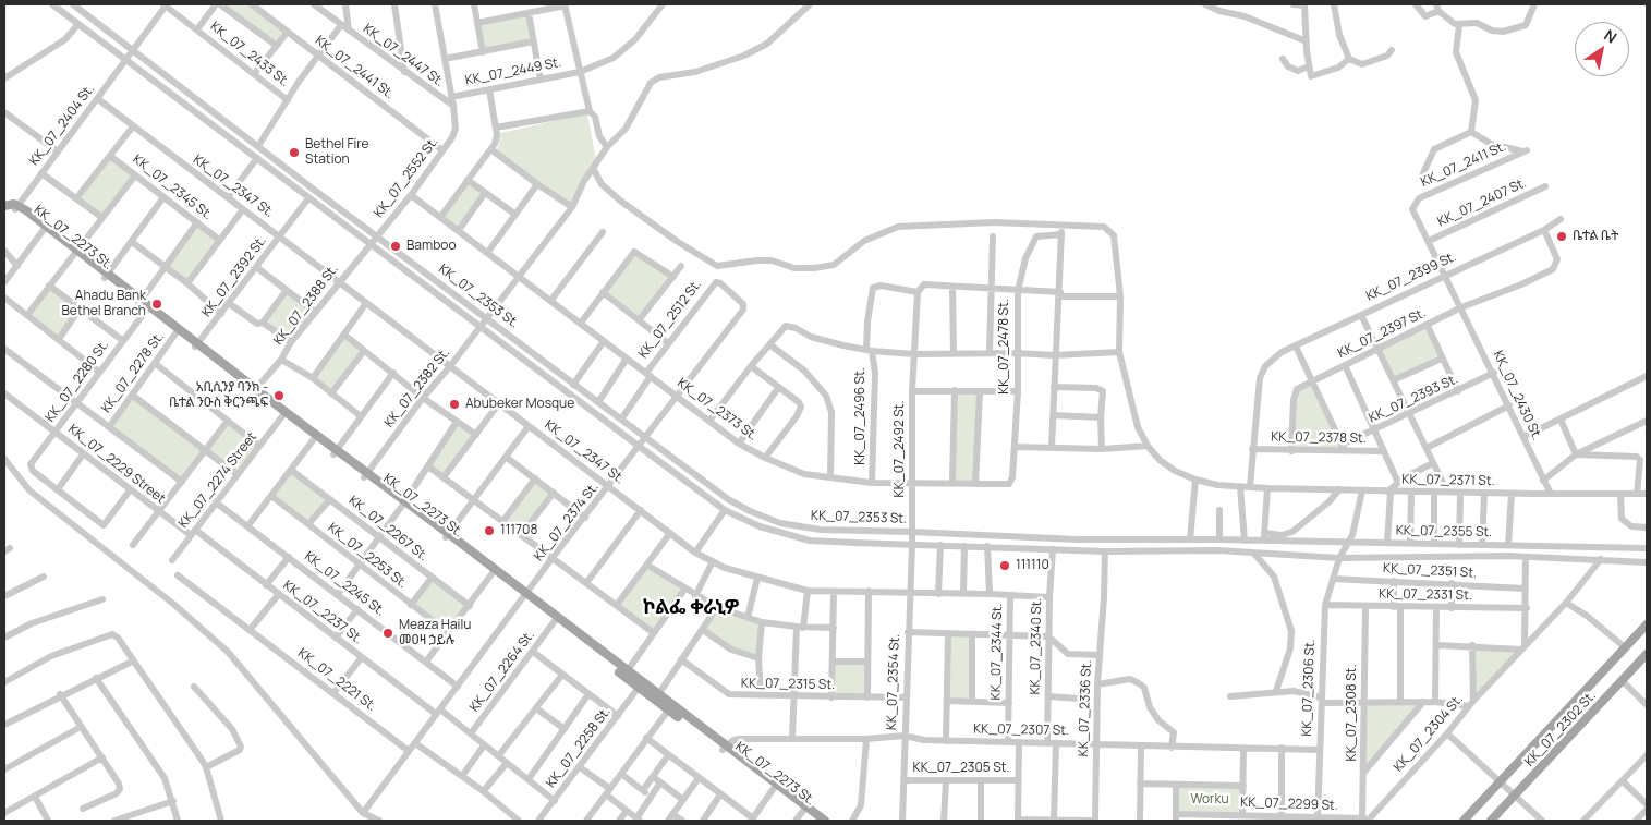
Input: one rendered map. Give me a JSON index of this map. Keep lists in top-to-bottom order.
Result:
{
  "streets": {
    "main road": ["KK_07_2273 St.", "KK_07_2302 St."],
    "street": [
      "KK_07_2433 St.",
      "KK_07_2447 St.",
      "KK_07_2441 St.",
      "KK_07_2449 St.",
      "KK_07_2404 St.",
      "KK_07_2411 St.",
      "KK_07_2552 St.",
      "KK_07_2347 St.",
      "KK_07_2345 St.",
      "KK_07_2407 St.",
      "KK_07_2392 St.",
      "KK_07_2399 St.",
      "KK_07_2353 St.",
      "KK_07_2388 St.",
      "KK_07_2512 St.",
      "KK_07_2397 St.",
      "KK_07_2478 St.",
      "KK_07_2278 St.",
      "KK_07_2280 St.",
      "KK_07_2382 St.",
      "KK_07_2430 St.",
      "KK_07_2393 St.",
      "KK_07_2373 St.",
      "KK_07_2496 St.",
      "KK_07_2378 St.",
      "KK_07_2492 St.",
      "KK_07_2229 Street",
      "KK_07_2274 Street",
      "KK_07_2371 St.",
      "KK_07_2374 St.",
      "KK_07_2267 St.",
      "KK_07_2355 St.",
      "KK_07_2253 St.",
      "KK_07_2351 St.",
      "KK_07_2245 St.",
      "KK_07_2331 St.",
      "KK_07_2237 St.",
      "KK_07_2340 St.",
      "KK_07_2344 St.",
      "KK_07_2264 St.",
      "KK_07_2221 St.",
      "KK_07_2354 St.",
      "KK_07_2315 St.",
      "KK_07_2306 St.",
      "KK_07_2336 St.",
      "KK_07_2308 St.",
      "KK_07_2307 St.",
      "KK_07_2304 St.",
      "KK_07_2258 St.",
      "KK_07_2305 St.",
      "KK_07_2299 St."
    ]
  },
  "crossings": [
    ["KK_07_2433 St.", "KK_07_2404 St."],
    ["KK_07_2447 St.", "KK_07_2552 St."],
    ["KK_07_2441 St.", "KK_07_2552 St."],
    ["KK_07_2449 St.", "KK_07_2552 St."],
    ["KK_07_2404 St.", "KK_07_2347 St."],
    ["KK_07_2404 St.", "KK_07_2273 St."],
    ["KK_07_2404 St.", "KK_07_2353 St."],
    ["KK_07_2411 St.", "KK_07_2430 St."],
    ["KK_07_2552 St.", "KK_07_2353 St."],
    ["KK_07_2552 St.", "KK_07_2388 St."],
    ["KK_07_2552 St.", "KK_07_2373 St."],
    ["KK_07_2347 St.", "KK_07_2392 St."],
    ["KK_07_2347 St.", "KK_07_2388 St."],
    ["KK_07_2347 St.", "KK_07_2382 St."],
    ["KK_07_2347 St.", "KK_07_2374 St."],
    ["KK_07_2347 St.", "KK_07_2340 St."],
    ["KK_07_2347 St.", "KK_07_2344 St."],
    ["KK_07_2347 St.", "KK_07_2354 St."],
    ["KK_07_2407 St.", "KK_07_2430 St."],
    ["KK_07_2273 St.", "KK_07_2392 St."],
    ["KK_07_2273 St.", "KK_07_2388 St."],
    ["KK_07_2273 St.", "KK_07_2278 St."],
    ["KK_07_2273 St.", "KK_07_2280 St."],
    ["KK_07_2273 St.", "KK_07_2382 St."],
    ["KK_07_2273 St.", "KK_07_2274 Street"],
    ["KK_07_2273 St.", "KK_07_2374 St."],
    ["KK_07_2273 St.", "KK_07_2264 St."],
    ["KK_07_2273 St.", "KK_07_2307 St."],
    ["KK_07_2273 St.", "KK_07_2258 St."],
    ["KK_07_2392 St.", "KK_07_2353 St."],
    ["KK_07_2399 St.", "KK_07_2430 St."],
    ["KK_07_2399 St.", "KK_07_2378 St."],
    ["KK_07_2353 St.", "KK_07_2388 St."],
    ["KK_07_2353 St.", "KK_07_2512 St."],
    ["KK_07_2353 St.", "KK_07_2382 St."],
    ["KK_07_2353 St.", "KK_07_2492 St."],
    ["KK_07_2353 St.", "KK_07_2374 St."],
    ["KK_07_2353 St.", "KK_07_2355 St."],
    ["KK_07_2353 St.", "KK_07_2340 St."],
    ["KK_07_2353 St.", "KK_07_2354 St."],
    ["KK_07_2353 St.", "KK_07_2306 St."],
    ["KK_07_2512 St.", "KK_07_2373 St."],
    ["KK_07_2512 St.", "KK_07_2374 St."],
    ["KK_07_2397 St.", "KK_07_2430 St."],
    ["KK_07_2397 St.", "KK_07_2378 St."],
    ["KK_07_2478 St.", "KK_07_2373 St."],
    ["KK_07_2280 St.", "KK_07_2229 Street"],
    ["KK_07_2382 St.", "KK_07_2373 St."],
    ["KK_07_2430 St.", "KK_07_2393 St."],
    ["KK_07_2430 St.", "KK_07_2371 St."],
    ["KK_07_2393 St.", "KK_07_2378 St."],
    ["KK_07_2373 St.", "KK_07_2496 St."],
    ["KK_07_2373 St.", "KK_07_2492 St."],
    ["KK_07_2373 St.", "KK_07_2374 St."],
    ["KK_07_2496 St.", "KK_07_2492 St."],
    ["KK_07_2492 St.", "KK_07_2354 St."],
    ["KK_07_2229 Street", "KK_07_2274 Street"],
    ["KK_07_2229 Street", "KK_07_2237 St."],
    ["KK_07_2274 Street", "KK_07_2245 St."],
    ["KK_07_2274 Street", "KK_07_2237 St."],
    ["KK_07_2371 St.", "KK_07_2306 St."],
    ["KK_07_2374 St.", "KK_07_2245 St."],
    ["KK_07_2374 St.", "KK_07_2237 St."],
    ["KK_07_2374 St.", "KK_07_2221 St."],
    ["KK_07_2355 St.", "KK_07_2306 St."],
    ["KK_07_2351 St.", "KK_07_2306 St."],
    ["KK_07_2331 St.", "KK_07_2306 St."],
    ["KK_07_2331 St.", "KK_07_2308 St."],
    ["KK_07_2237 St.", "KK_07_2264 St."],
    ["KK_07_2237 St.", "KK_07_2258 St."],
    ["KK_07_2340 St.", "KK_07_2336 St."],
    ["KK_07_2340 St.", "KK_07_2307 St."],
    ["KK_07_2344 St.", "KK_07_2307 St."],
    ["KK_07_2354 St.", "KK_07_2315 St."],
    ["KK_07_2354 St.", "KK_07_2307 St."],
    ["KK_07_2354 St.", "KK_07_2305 St."],
    ["KK_07_2306 St.", "KK_07_2307 St."],
    ["KK_07_2306 St.", "KK_07_2299 St."],
    ["KK_07_2336 St.", "KK_07_2307 St."],
    ["KK_07_2308 St.", "KK_07_2304 St."],
    ["KK_07_2308 St.", "KK_07_2299 St."],
    ["KK_07_2304 St.", "KK_07_2299 St."]
  ],
  "districts": ["ኮልፌ ቀራኒዎ"],
  "parks": ["Worku"],
  "places": [
    "Bethel Fire Station",
    "ቤተል ቤት",
    "Bamboo",
    "Ahadu Bank Bethel Branch",
    "አቢሲንያ ባንክ - ቤተል ንዑስ ቅርንጫፍ",
    "Abubeker Mosque",
    "111708",
    "111110",
    "Meaza Hailu መዐዛ ኃይሉ"
  ],
  "north": "top right"
}
